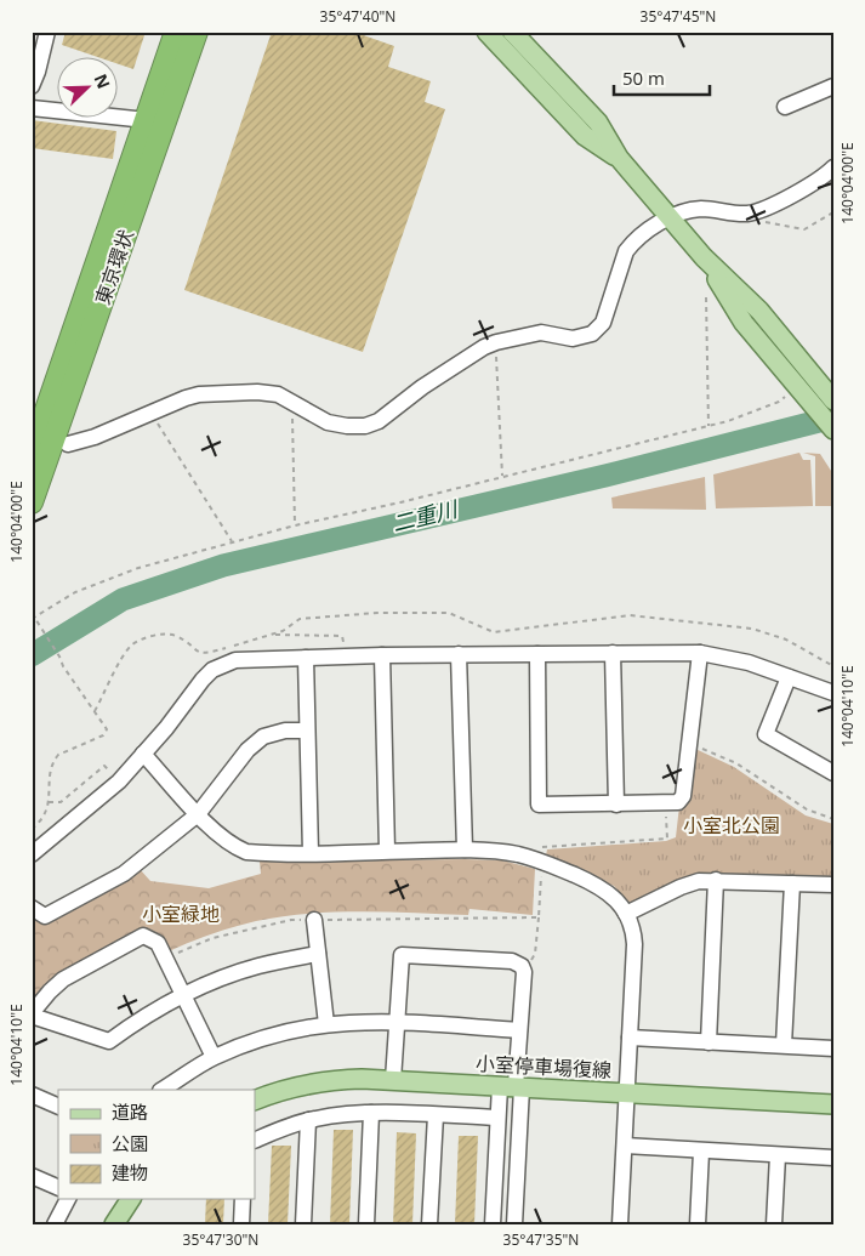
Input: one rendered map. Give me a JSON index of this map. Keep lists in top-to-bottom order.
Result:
{
  "streets": {
    "highway": ["東京環状"],
    "main road": ["小室停車場復線"]
  },
  "water": ["二重川"],
  "parks": ["小室北公園", "小室緑地"],
  "legend": ["道路", "公園", "建物"],
  "scale_bar": "50 m",
  "north": "top right",
  "coordinates": [
    "35°47'40\"N",
    "35°47'45\"N",
    "140°04'00\"E",
    "140°04'10\"E",
    "35°47'30\"N",
    "35°47'35\"N"
  ]
}
